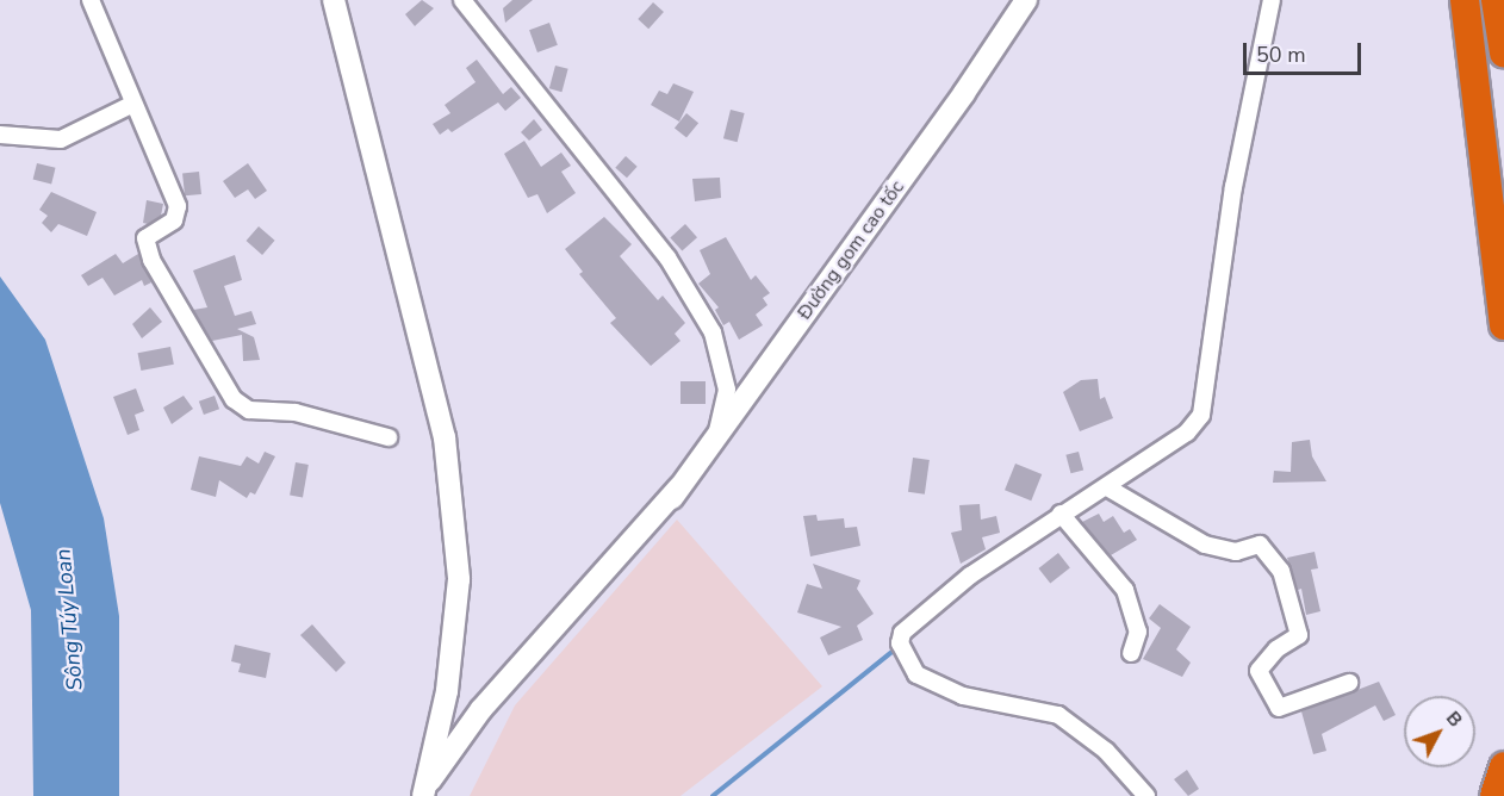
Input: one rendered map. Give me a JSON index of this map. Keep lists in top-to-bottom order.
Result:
{
  "streets": {
    "main road": ["Đường gom cao tốc"]
  },
  "water": ["Sông Túy Loan"],
  "scale_bar": "50 m",
  "north": "top right"
}
